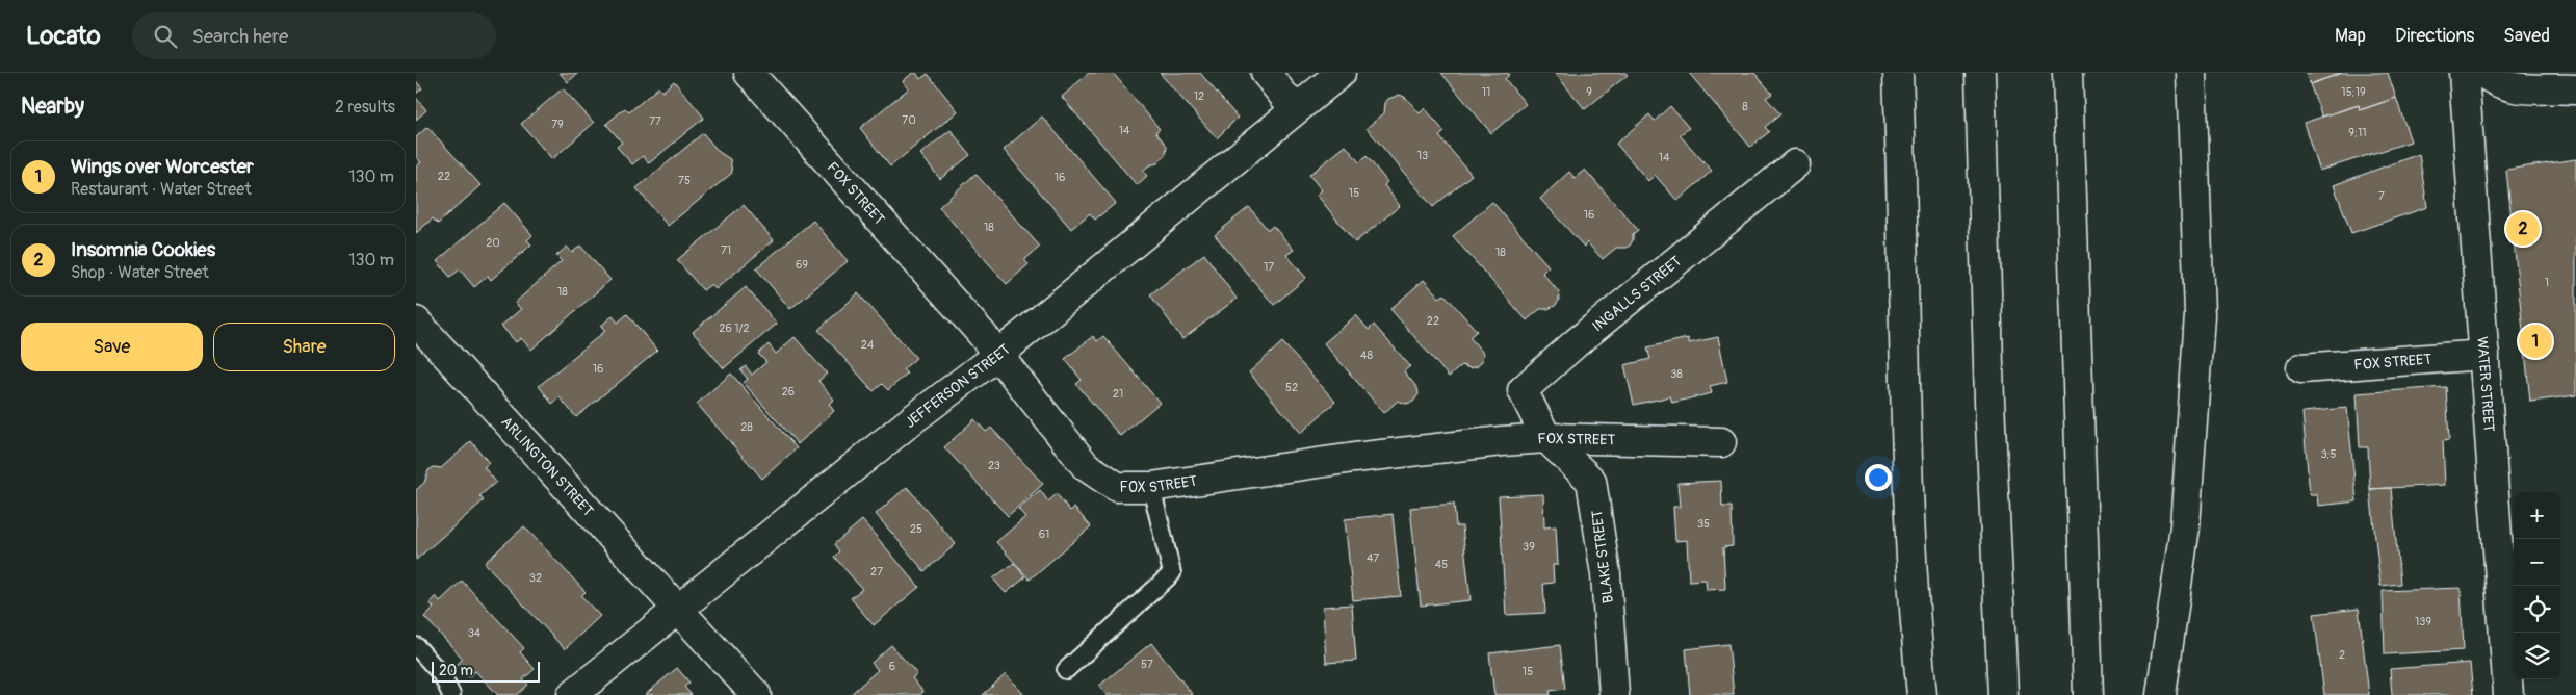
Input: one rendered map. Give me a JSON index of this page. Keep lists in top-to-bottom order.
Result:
{
  "streets": {
    "main road": [
      "FOX STREET",
      "INGALLS STREET",
      "WATER STREET",
      "JEFFERSON STREET",
      "ARLINGTON STREET",
      "BLAKE STREET"
    ]
  },
  "crossings": [
    ["FOX STREET", "INGALLS STREET"],
    ["FOX STREET", "WATER STREET"],
    ["FOX STREET", "JEFFERSON STREET"],
    ["FOX STREET", "BLAKE STREET"],
    ["INGALLS STREET", "BLAKE STREET"],
    ["JEFFERSON STREET", "ARLINGTON STREET"]
  ],
  "house_numbers": [
    "11",
    "9",
    "15;19",
    "12",
    "8",
    "70",
    "77",
    "79",
    "14",
    "9;11",
    "13",
    "14",
    "22",
    "16",
    "75",
    "15",
    "7",
    "16",
    "18",
    "20",
    "71",
    "18",
    "69",
    "17",
    "1",
    "18",
    "22",
    "26 1/2",
    "24",
    "48",
    "16",
    "38",
    "52",
    "26",
    "21",
    "28",
    "3;5",
    "23",
    "35",
    "25",
    "61",
    "39",
    "47",
    "45",
    "27",
    "32",
    "139",
    "34",
    "2",
    "57",
    "6",
    "15"
  ],
  "scale_bar": "20 m",
  "page": {
    "header": "Locato",
    "search": "Search here",
    "nav": ["Map", "Directions", "Saved"],
    "heading": ["Nearby", "2 results"],
    "list": [
      {
        "mark": "1",
        "name": "Wings over Worcester",
        "note": "Restaurant · Water Street",
        "value": "130 m"
      },
      {
        "mark": "2",
        "name": "Insomnia Cookies",
        "note": "Shop · Water Street",
        "value": "130 m"
      }
    ],
    "pins": ["2", "1"],
    "buttons": ["Save", "Share"],
    "map_buttons": ["+", "−"],
    "scale": "20 m"
  }
}
